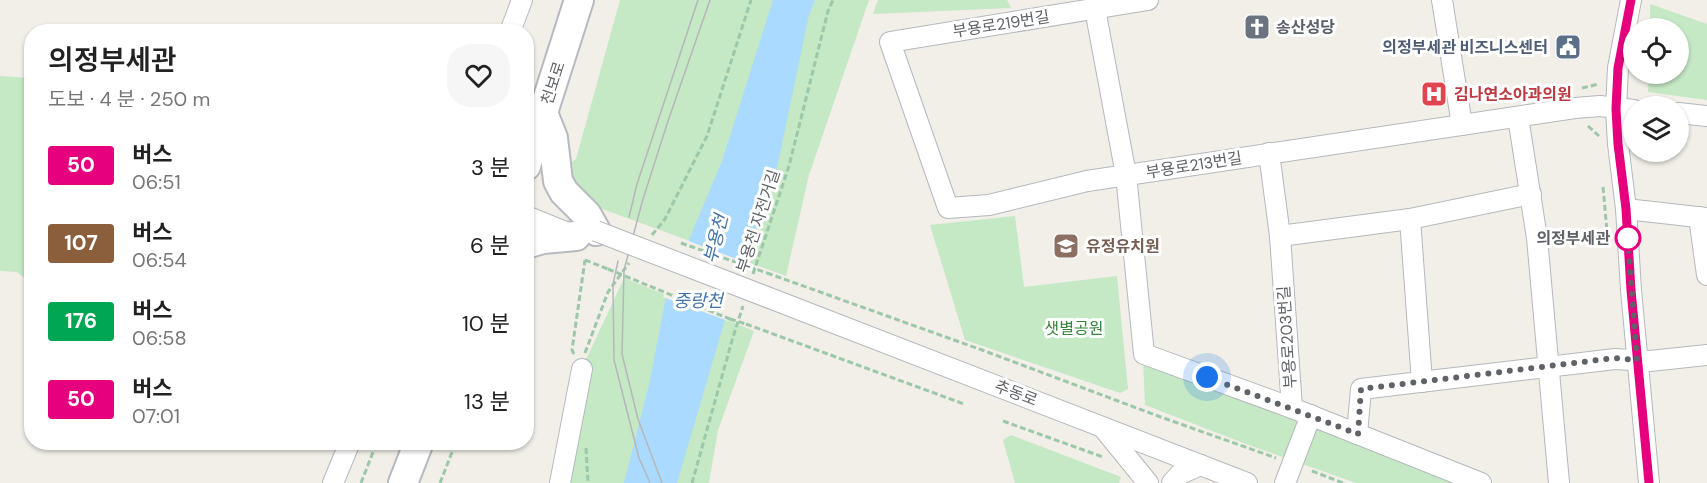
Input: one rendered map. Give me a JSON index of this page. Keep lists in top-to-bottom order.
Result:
{
  "streets": {
    "main road": ["천보로"],
    "street": [
      "부용로219번길",
      "부용로213번길",
      "부용로203번길",
      "추동로"
    ],
    "path": ["부용천 자전거길"]
  },
  "crossings": [
    ["부용로219번길", "부용로213번길"],
    ["부용로213번길", "부용로203번길"]
  ],
  "water": ["부용천", "중랑천"],
  "parks": ["샛별공원"],
  "places": {
    "church": ["송산성당"],
    "public building": ["의정부세관 비즈니스센터"],
    "hospital": ["김나연소아과의원"],
    "other": ["의정부세관"],
    "school or university": ["유정유치원"]
  },
  "lines": ["bus line 50"],
  "page": {
    "heading": ["의정부세관", "도보 · 4 분 · 250 m"],
    "list": [
      {
        "mark": "50",
        "name": "버스",
        "note": "06:51",
        "value": "3 분"
      },
      {
        "mark": "107",
        "name": "버스",
        "note": "06:54",
        "value": "6 분"
      },
      {
        "mark": "176",
        "name": "버스",
        "note": "06:58",
        "value": "10 분"
      },
      {
        "mark": "50",
        "name": "버스",
        "note": "07:01",
        "value": "13 분"
      }
    ]
  }
}
